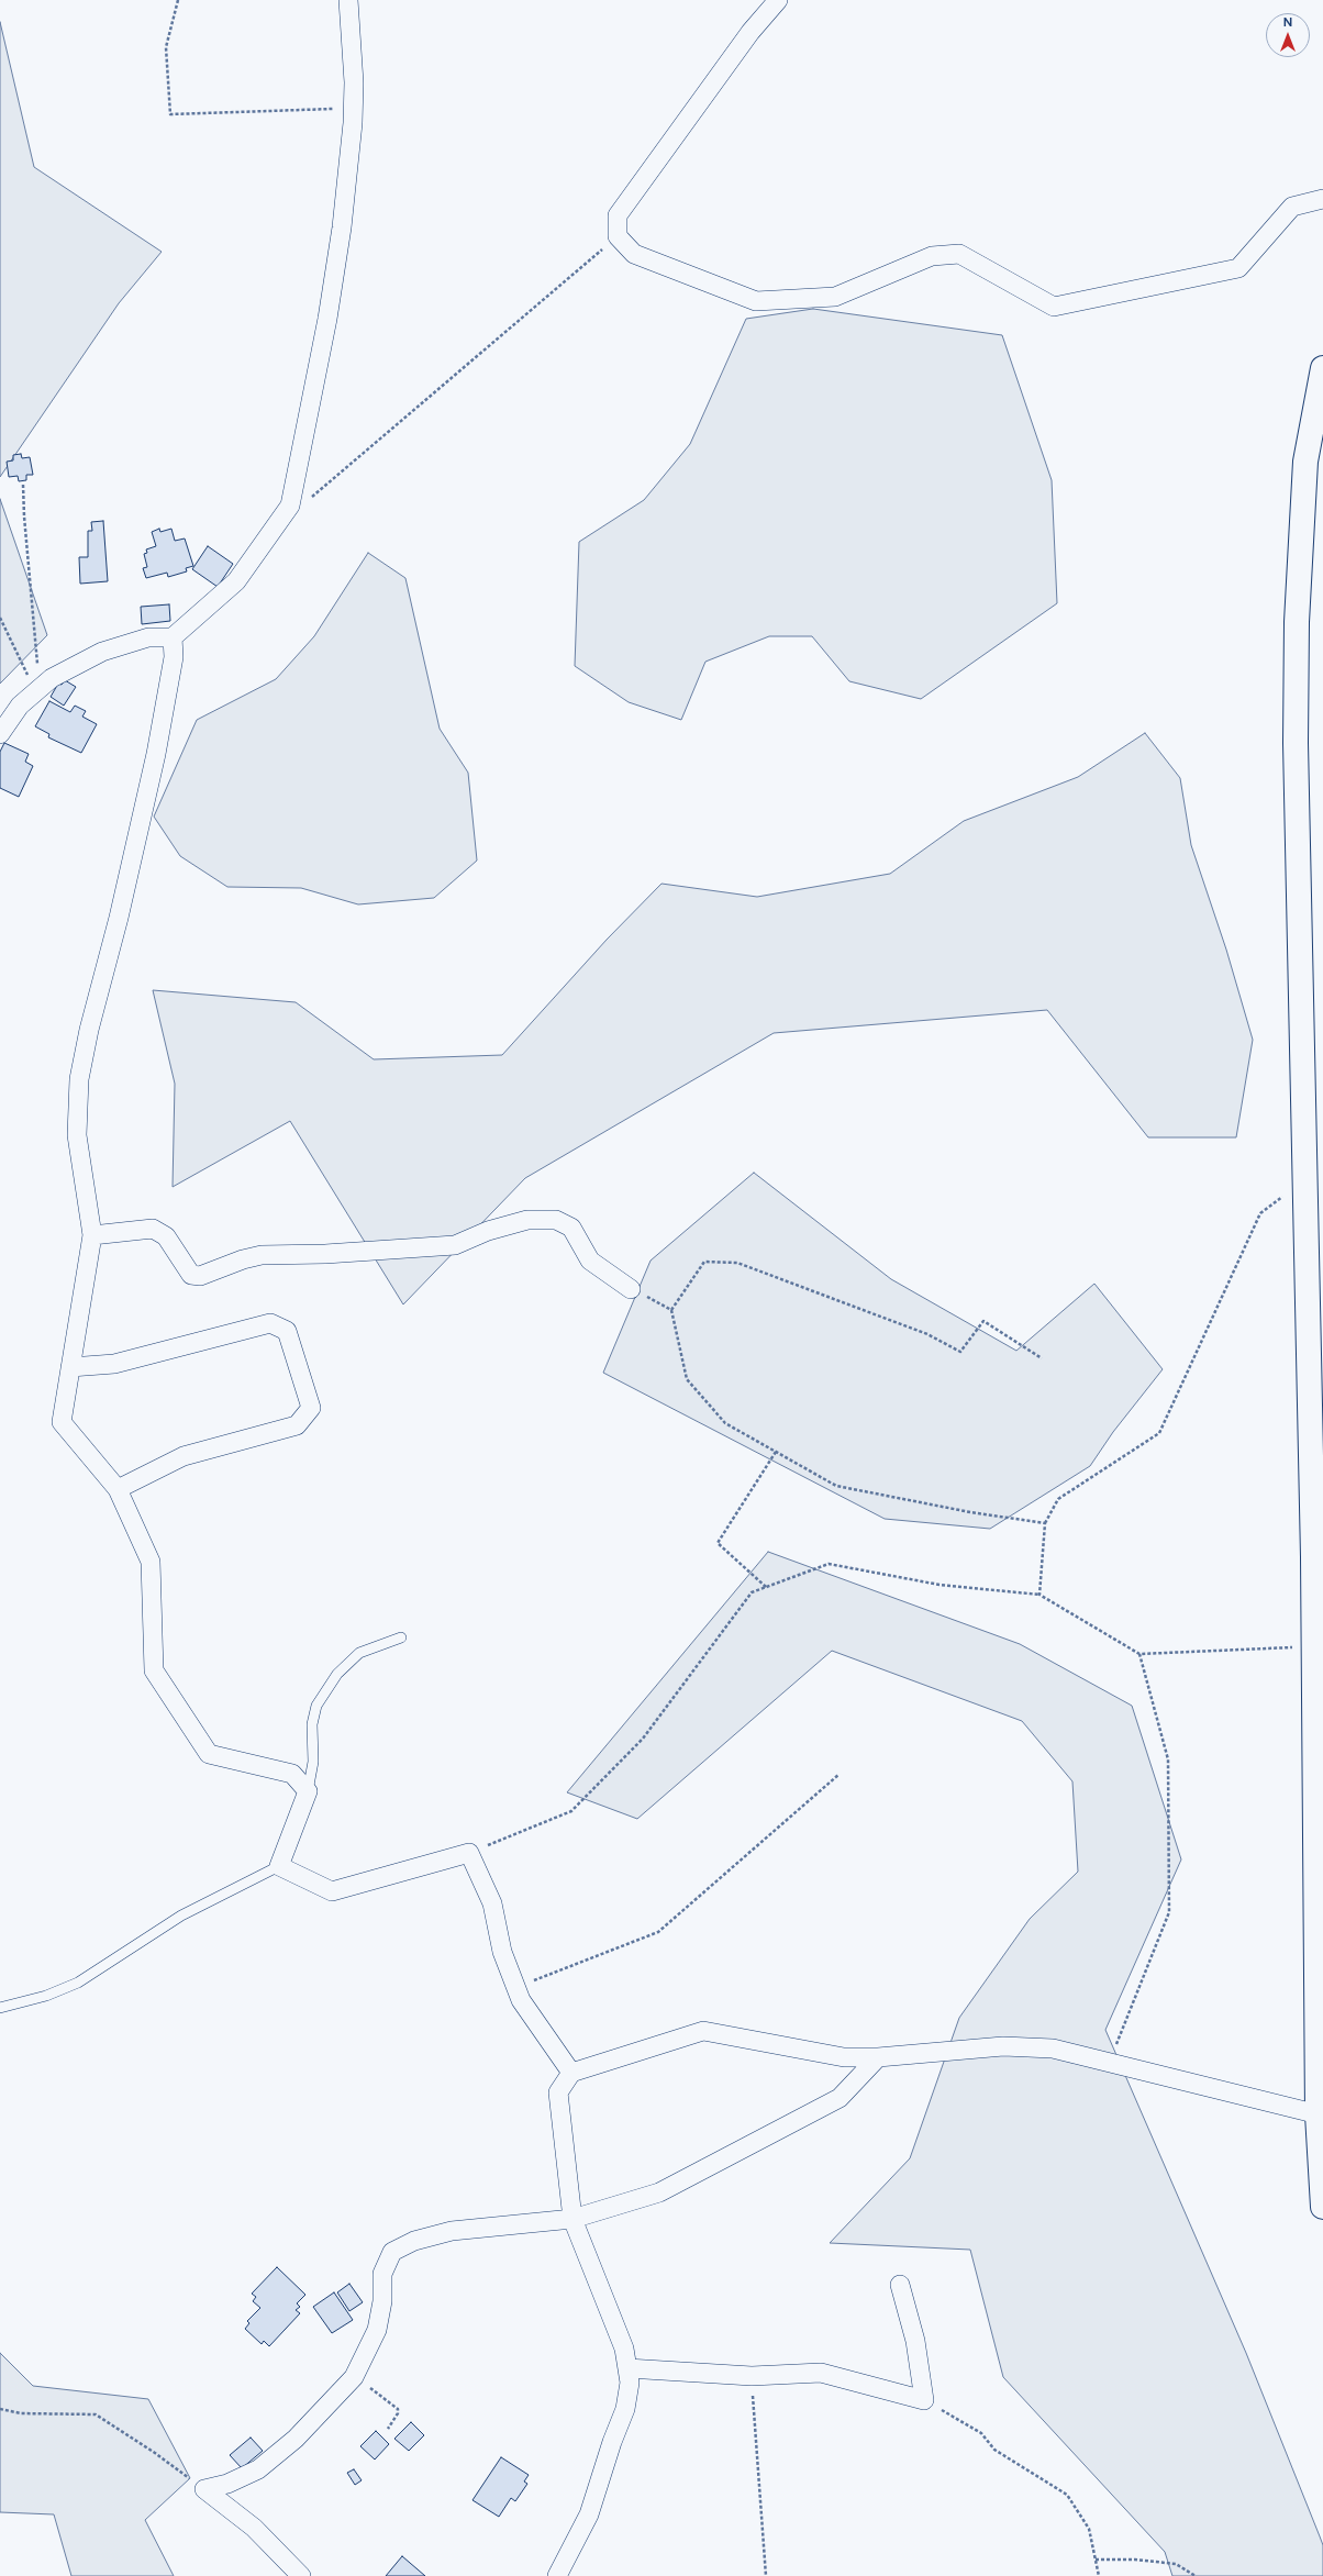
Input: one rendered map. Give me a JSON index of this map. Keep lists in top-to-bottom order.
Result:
{
  "north": "top"
}
